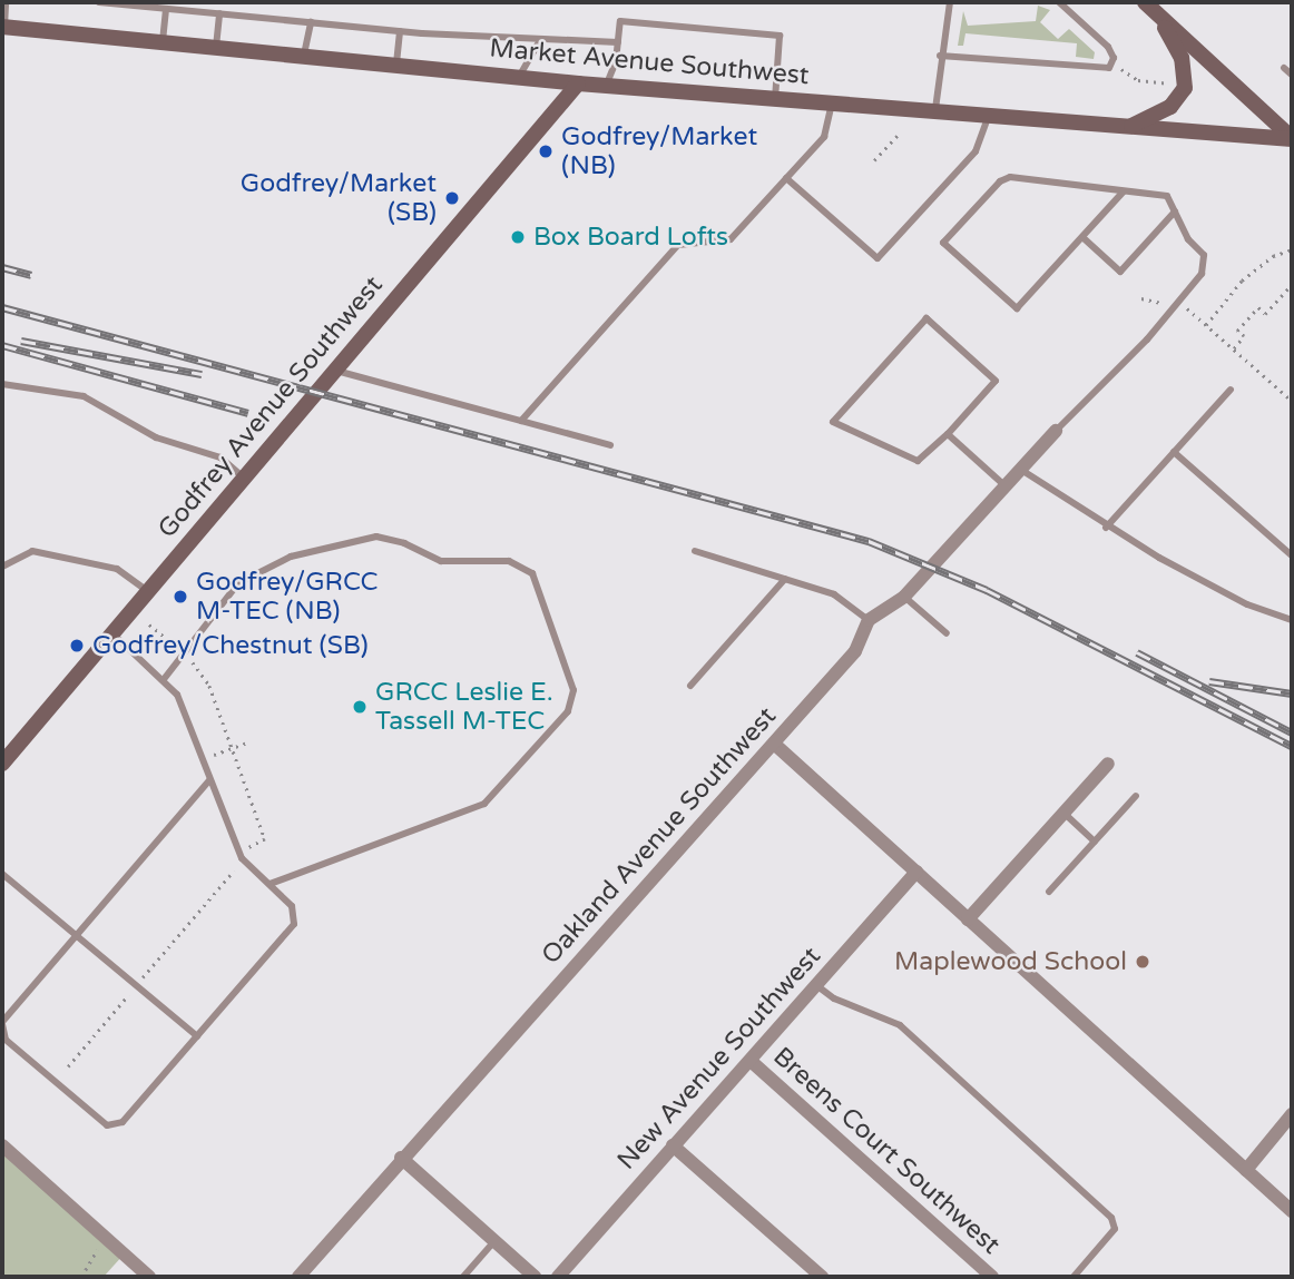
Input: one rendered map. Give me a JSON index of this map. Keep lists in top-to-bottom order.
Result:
{
  "streets": {
    "main road": ["Market Avenue Southwest", "Godfrey Avenue Southwest"],
    "street": ["Oakland Avenue Southwest", "New Avenue Southwest", "Breens Court Southwest"]
  },
  "crossings": [
    ["Market Avenue Southwest", "Godfrey Avenue Southwest"],
    ["New Avenue Southwest", "Breens Court Southwest"]
  ],
  "places": [
    "Godfrey/Market (NB)",
    "Godfrey/Market (SB)",
    "Box Board Lofts",
    "Godfrey/GRCC M-TEC (NB)",
    "Godfrey/Chestnut (SB)",
    "GRCC Leslie E. Tassell M-TEC",
    "Maplewood School"
  ]
}
